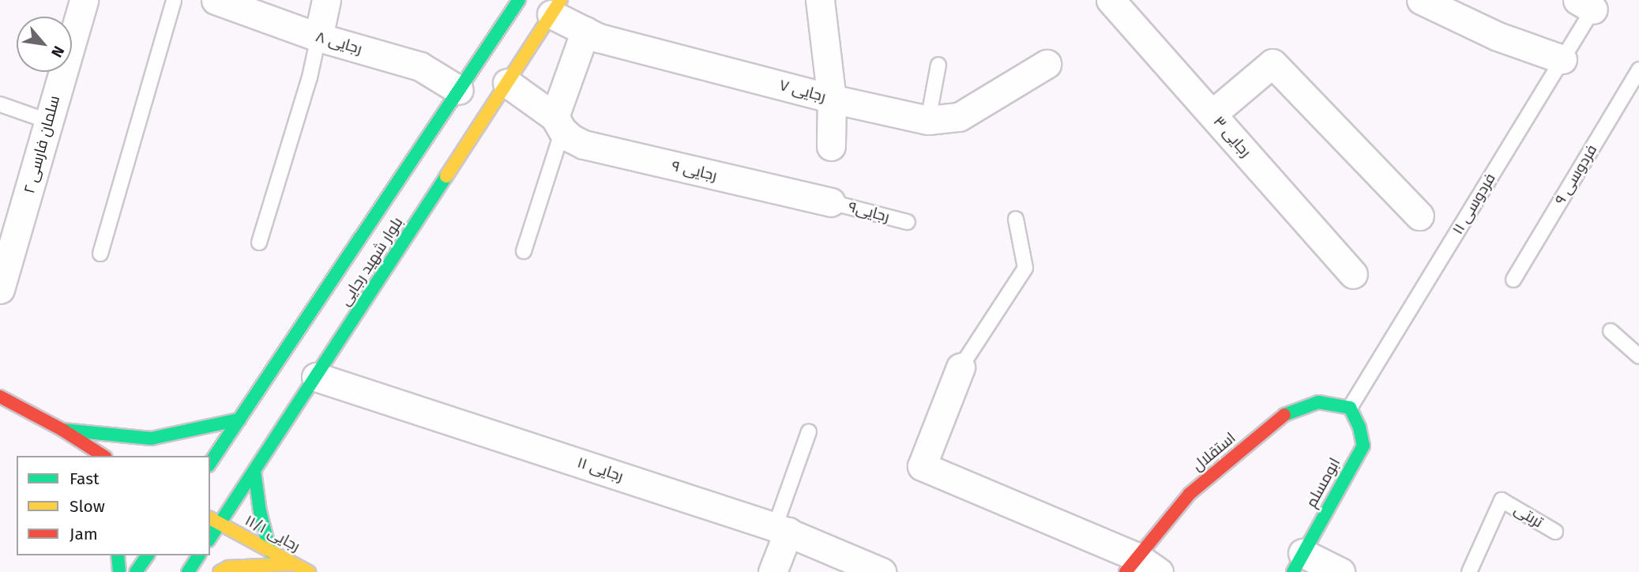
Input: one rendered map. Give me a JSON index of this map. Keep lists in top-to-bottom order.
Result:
{
  "streets": {
    "main road": [
      "بلوار شهید رجایی",
      "استقلال",
      "ابومسلم",
      "رجایی ۱۱/۱"
    ],
    "street": [
      "رجایی ۸",
      "رجایی ۷",
      "رجایی ۳",
      "سلمان فارسی ۲",
      "رجایی ۹",
      "رجایی ۱۱"
    ],
    "lane": [
      "فردوسی ۹",
      "فردوسی ۱۱",
      "رجایی۹",
      "تربتی"
    ]
  },
  "crossings": [
    ["رجایی ۸", "بلوار شهید رجایی"],
    ["رجایی ۷", "بلوار شهید رجایی"],
    ["رجایی ۹", "رجایی۹"],
    ["فردوسی ۱۱", "استقلال"],
    ["فردوسی ۱۱", "ابومسلم"],
    ["بلوار شهید رجایی", "رجایی ۱۱"],
    ["بلوار شهید رجایی", "رجایی ۱۱/۱"],
    ["استقلال", "ابومسلم"]
  ],
  "legend": ["Fast", "Slow", "Jam"],
  "north": "bottom right"
}
